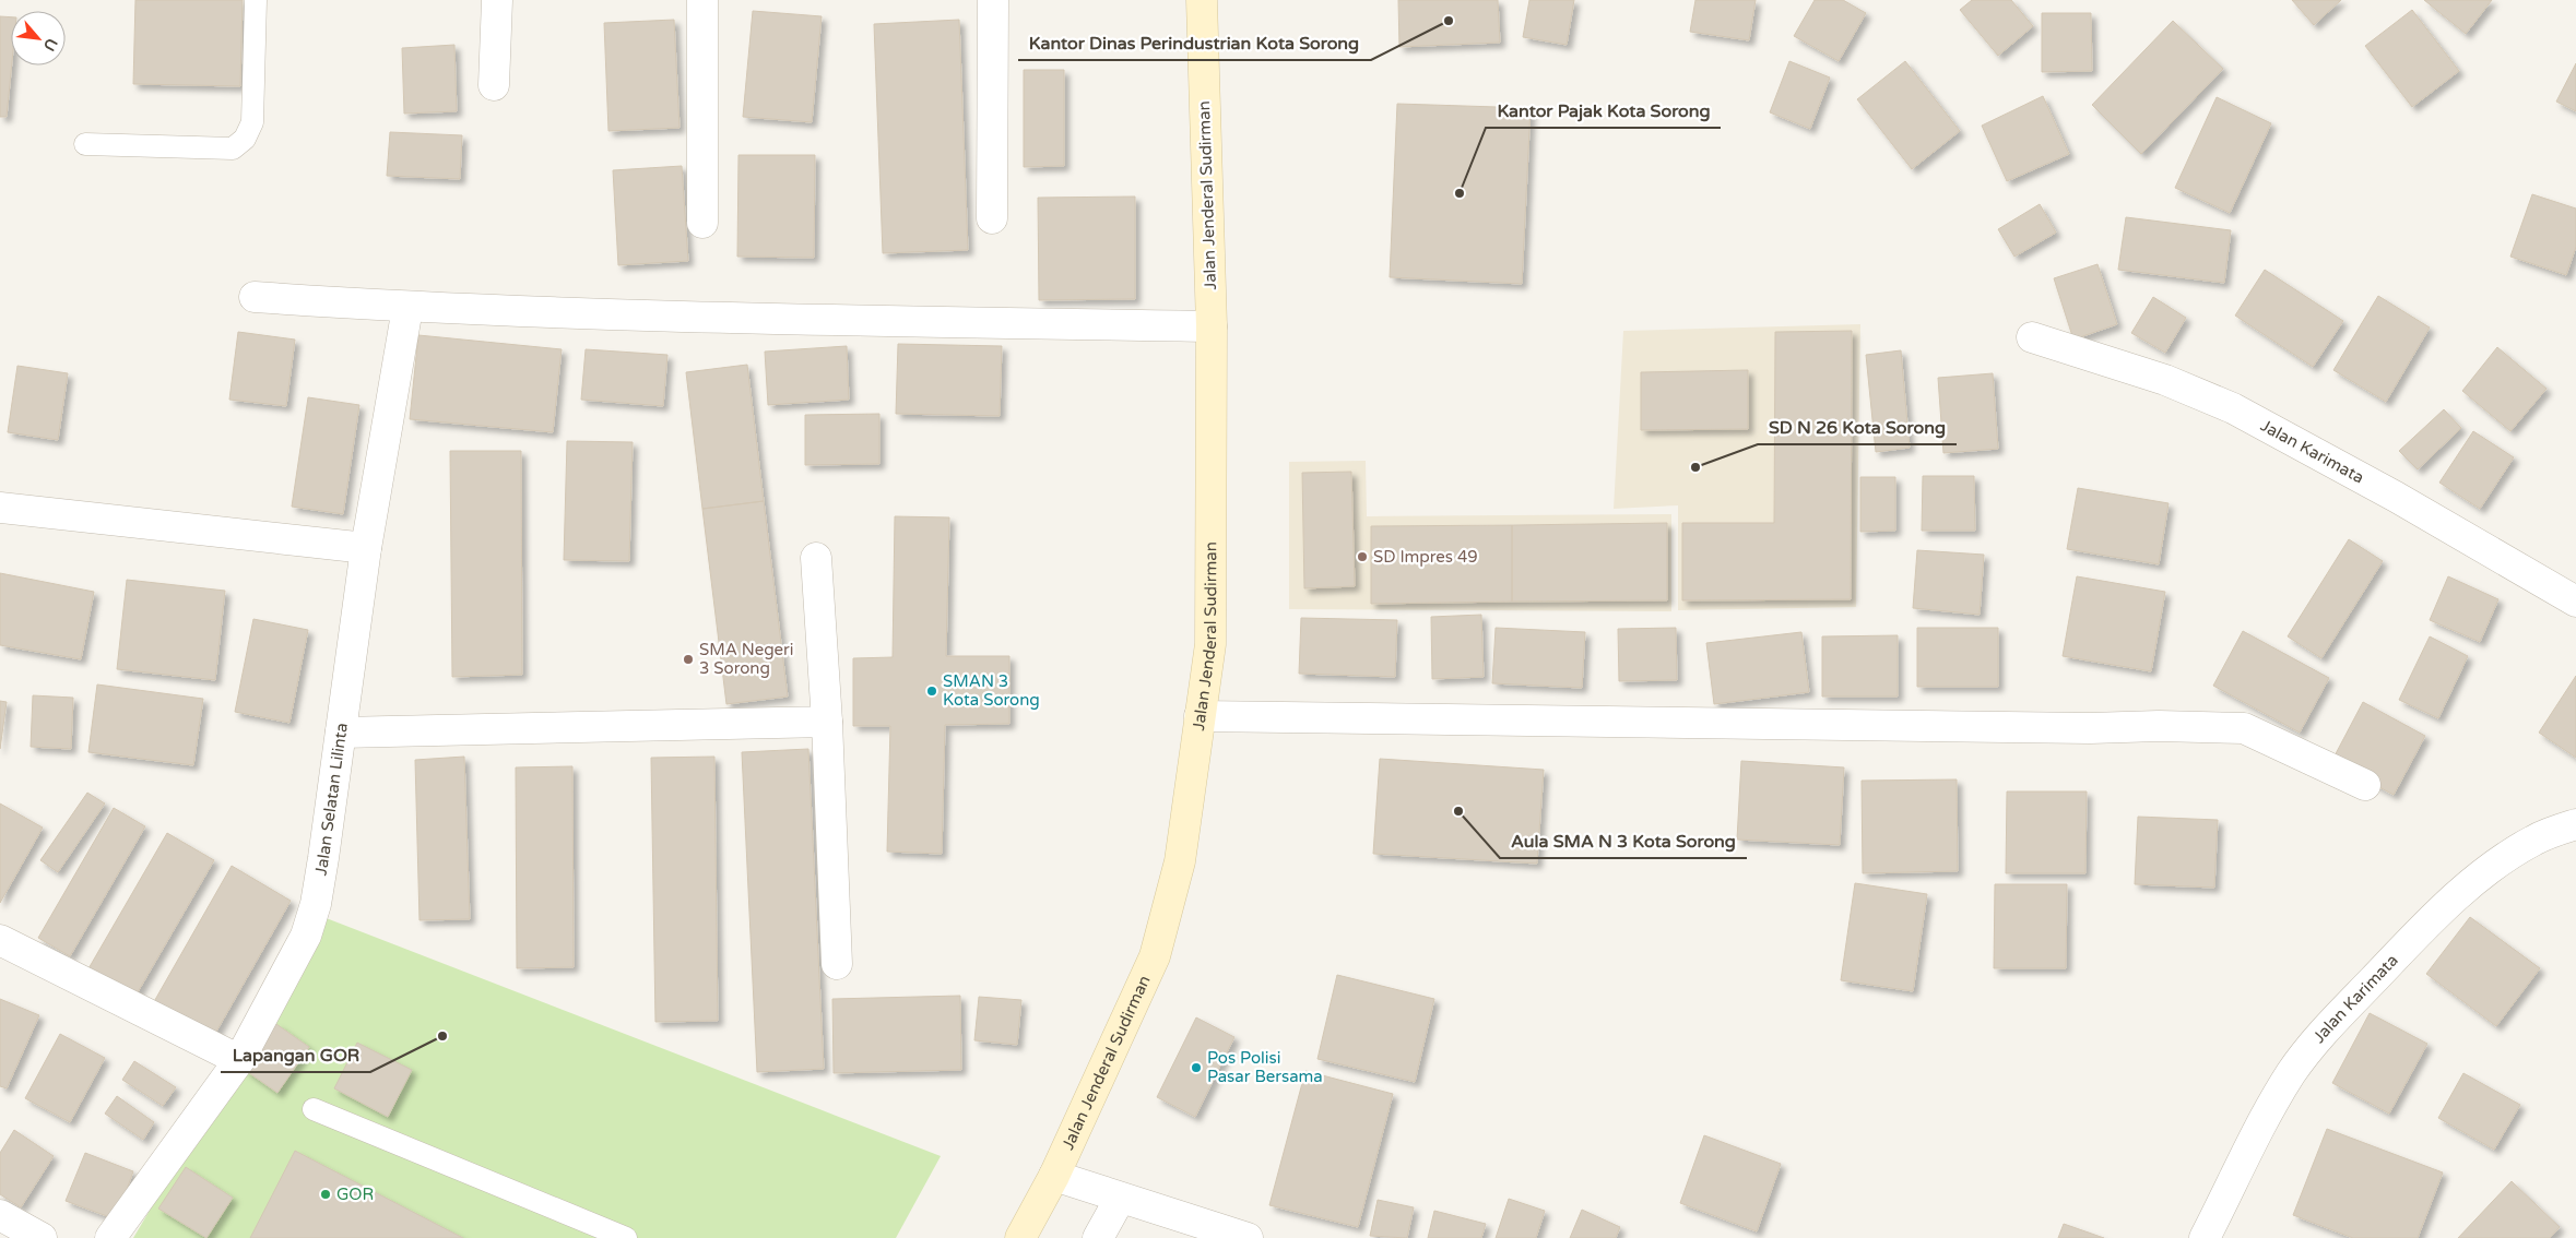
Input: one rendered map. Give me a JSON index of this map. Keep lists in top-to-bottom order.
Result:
{
  "streets": {
    "main road": ["Jalan Jenderal Sudirman"],
    "street": ["Jalan Karimata", "Jalan Selatan Lilinta"]
  },
  "places": [
    "Kantor Dinas Perindustrian Kota Sorong",
    "Kantor Pajak Kota Sorong",
    "SD N 26 Kota Sorong",
    "SD Impres 49",
    "SMA Negeri 3 Sorong",
    "SMAN 3 Kota Sorong",
    "Aula SMA N 3 Kota Sorong",
    "Lapangan GOR",
    "Pos Polisi Pasar Bersama",
    "GOR"
  ],
  "north": "bottom right"
}
